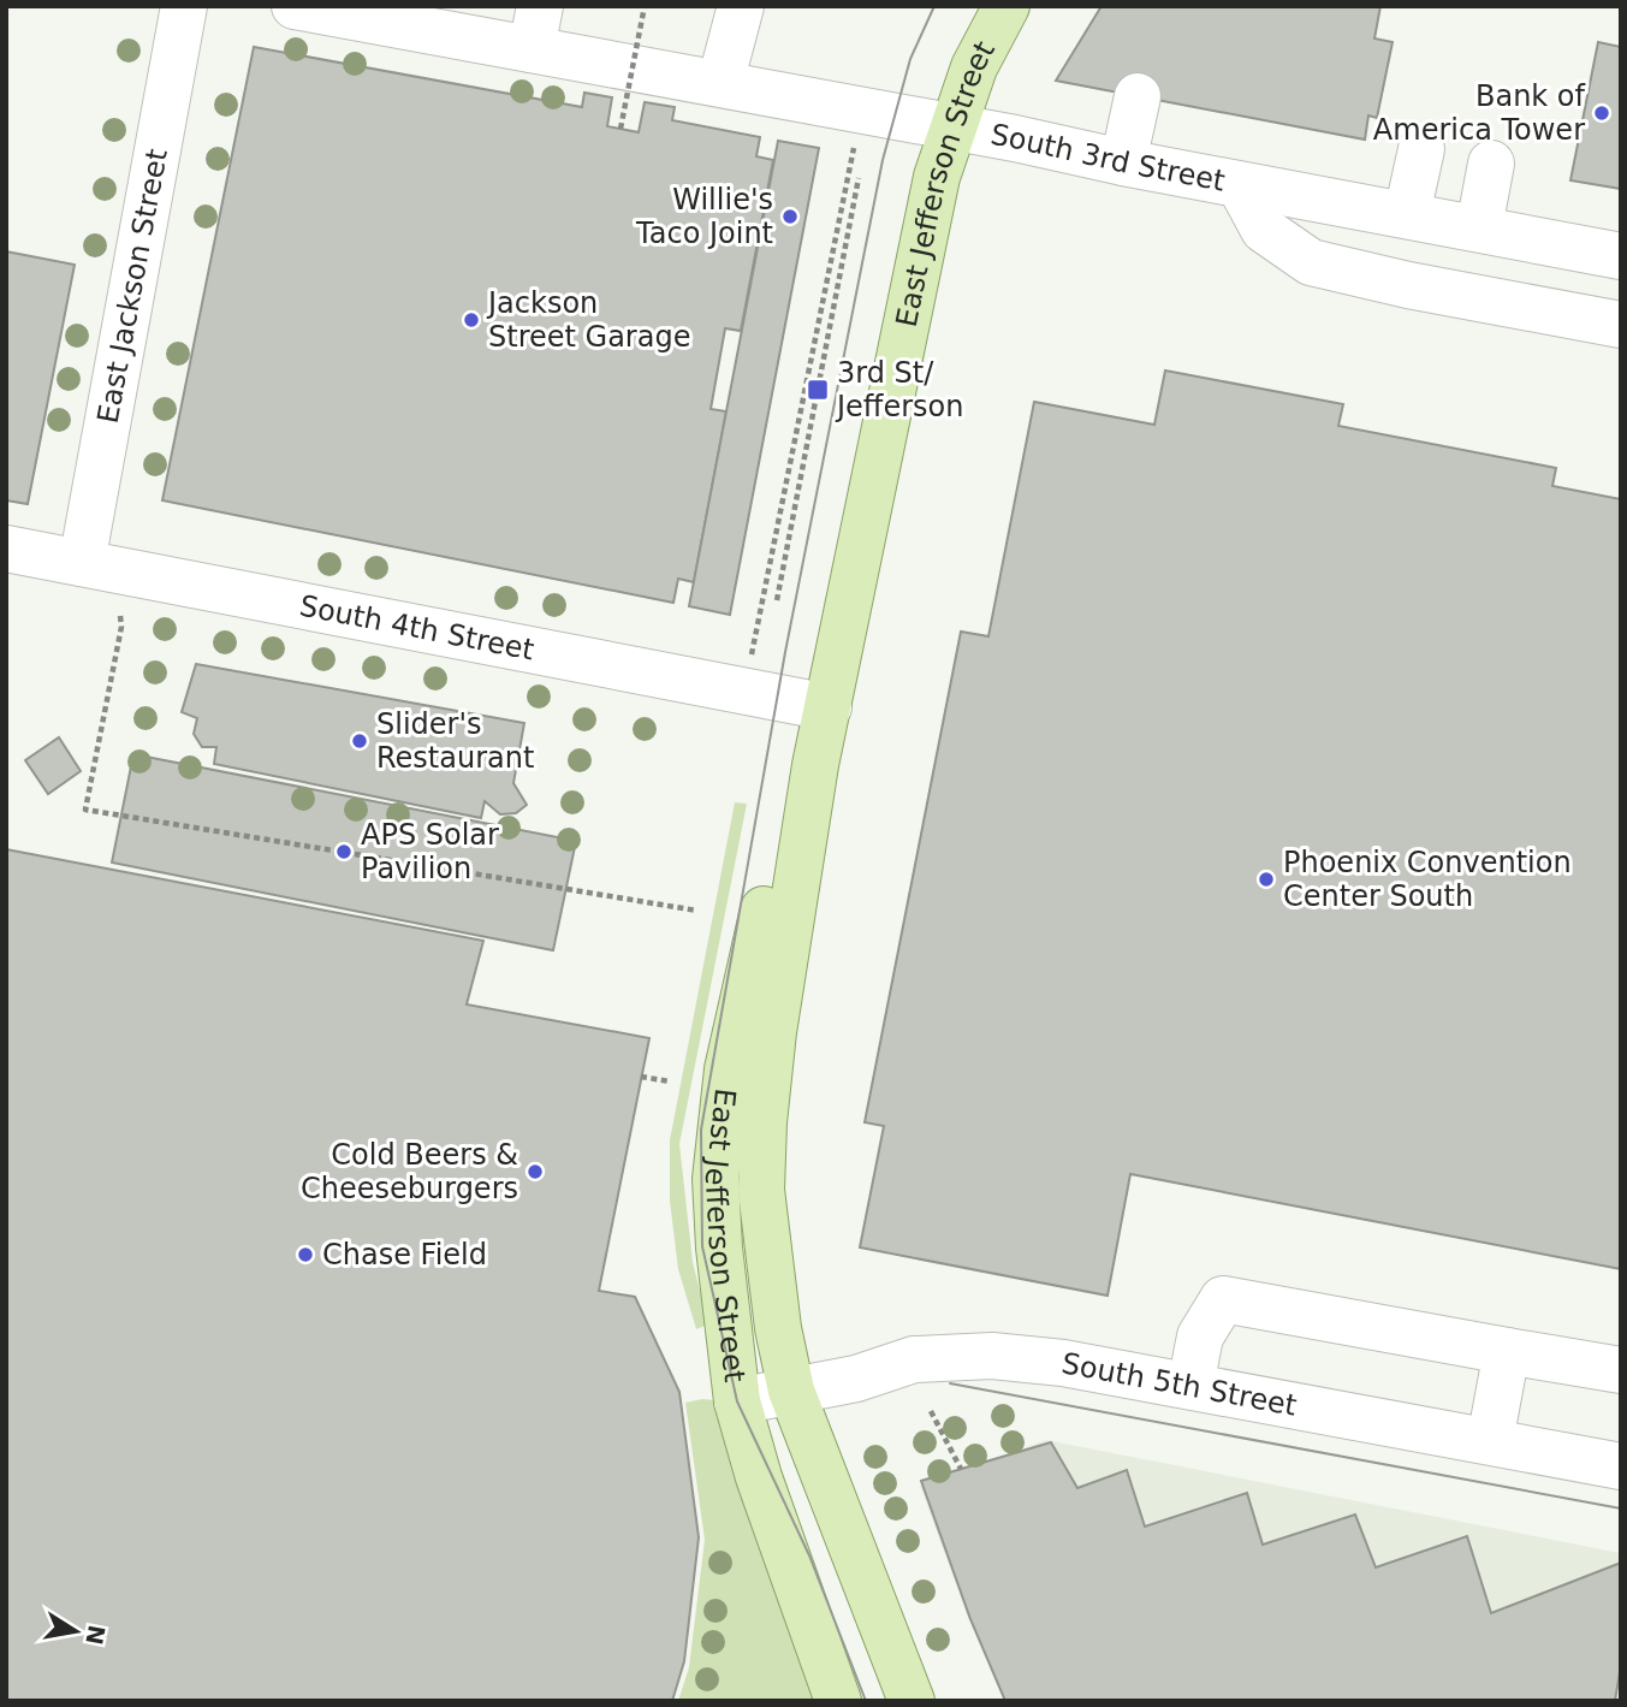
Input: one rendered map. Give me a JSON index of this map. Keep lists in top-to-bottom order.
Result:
{
  "streets": {
    "main road": ["East Jefferson Street"],
    "street": [
      "South 3rd Street",
      "East Jackson Street",
      "South 4th Street",
      "South 5th Street"
    ]
  },
  "crossings": [
    ["South 3rd Street", "East Jefferson Street"],
    ["East Jefferson Street", "South 4th Street"],
    ["East Jefferson Street", "South 5th Street"],
    ["East Jackson Street", "South 4th Street"]
  ],
  "places": {
    "other": [
      "Bank of America Tower",
      "Willie's Taco Joint",
      "Jackson Street Garage",
      "Slider's Restaurant",
      "APS Solar Pavilion",
      "Phoenix Convention Center South",
      "Cold Beers & Cheeseburgers",
      "Chase Field"
    ],
    "transit": ["3rd St/ Jefferson"]
  },
  "north": "right"
}
